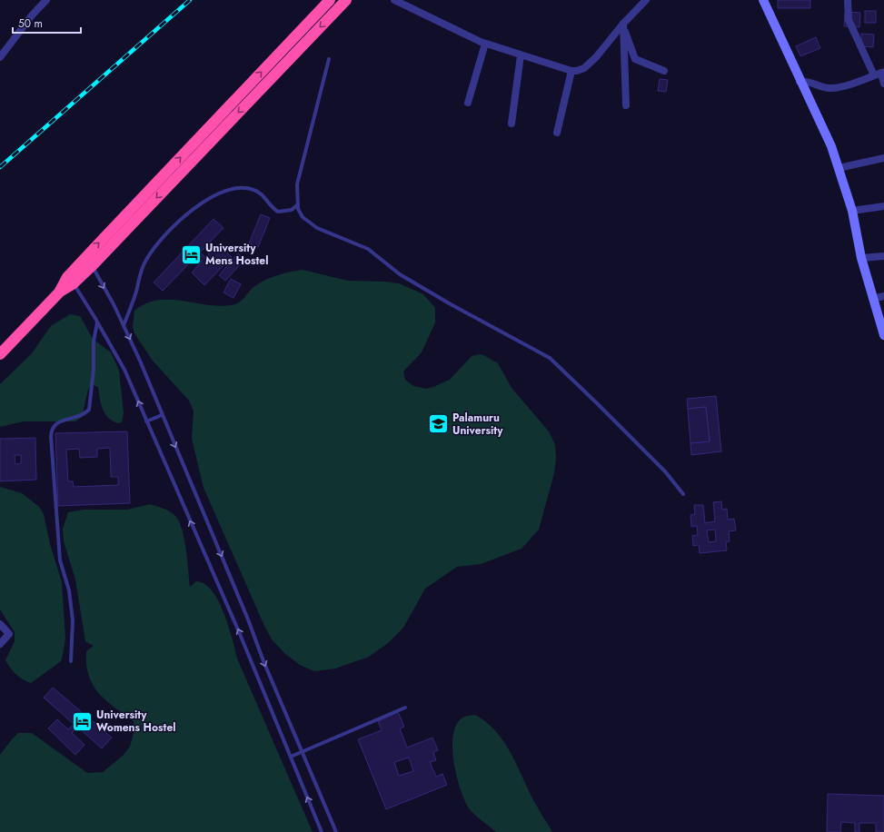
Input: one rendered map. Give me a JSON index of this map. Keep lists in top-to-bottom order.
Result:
{
  "places": {
    "hotel": ["University Mens Hostel", "University Womens Hostel"],
    "school or university": ["Palamuru University"]
  },
  "scale_bar": "50 m"
}
